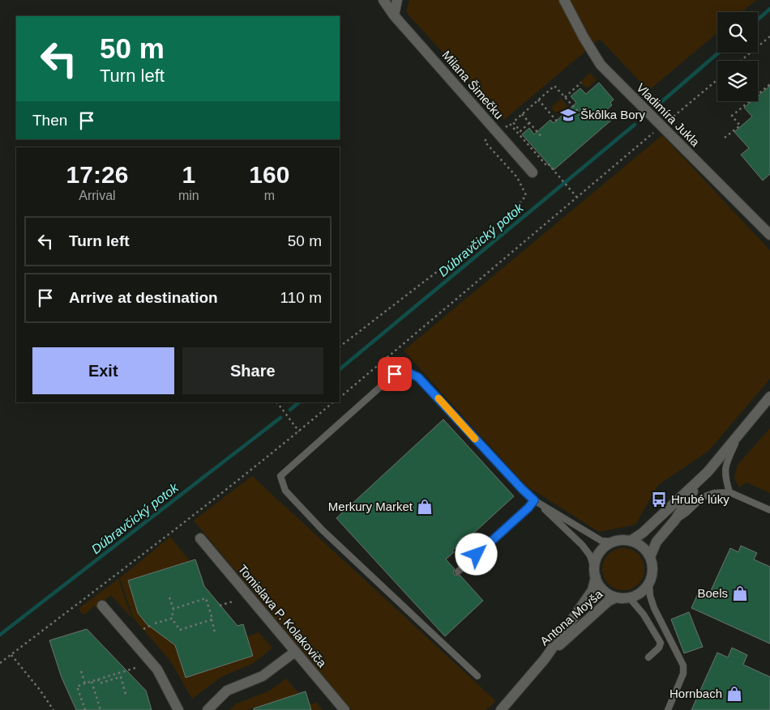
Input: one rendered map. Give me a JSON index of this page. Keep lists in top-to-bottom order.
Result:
{
  "streets": {
    "street": [
      "Milana Šimečku",
      "Vladimíra Jukla",
      "Tomislava P. Kolakoviča",
      "Antona Moyša"
    ]
  },
  "water": ["Dúbravčický potok"],
  "places": {
    "school or university": ["Škôlka Bory"],
    "bus stop": ["Hrubé lúky"],
    "shop": ["Merkury Market", "Boels", "Hornbach"]
  },
  "page": {
    "turn": ["50 m", "Turn left"],
    "then": "Then",
    "eta": [
      "17:26",
      "Arrival",
      "1",
      "min",
      "160",
      "m"
    ],
    "list": [
      {
        "name": "Turn left",
        "value": "50 m"
      },
      {
        "name": "Arrive at destination",
        "value": "110 m"
      }
    ],
    "buttons": ["Exit", "Share"]
  }
}
